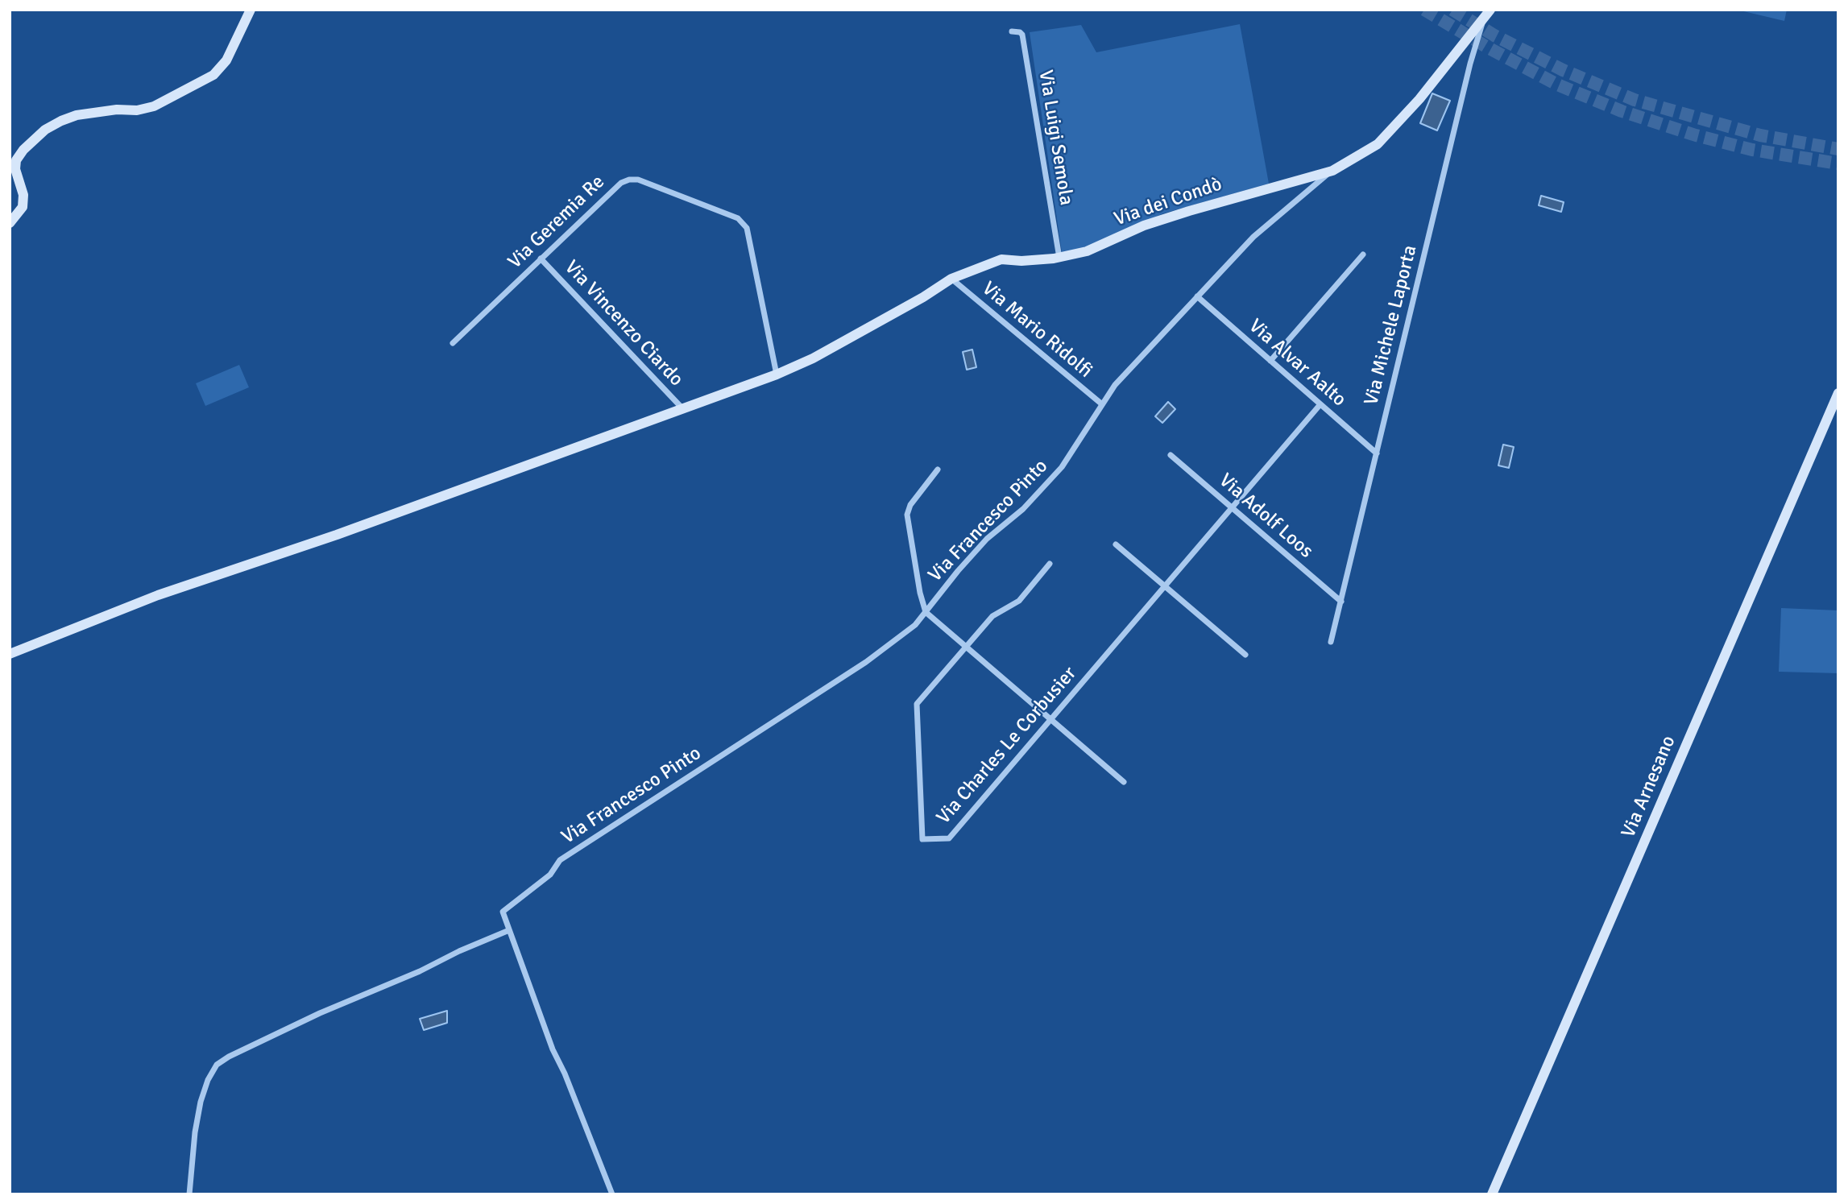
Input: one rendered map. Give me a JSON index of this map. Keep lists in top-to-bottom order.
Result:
{
  "streets": {
    "street": [
      "Via Luigi Semola",
      "Via dei Condò",
      "Via Geremia Re",
      "Via Vincenzo Ciardo",
      "Via Michele Laporta",
      "Via Mario Ridolfi",
      "Via Alvar Aalto",
      "Via Adolf Loos",
      "Via Francesco Pinto",
      "Via Charles Le Corbusier",
      "Via Arnesano"
    ]
  },
  "crossings": [
    ["Via Luigi Semola", "Via dei Condò"],
    ["Via dei Condò", "Via Geremia Re"],
    ["Via dei Condò", "Via Vincenzo Ciardo"],
    ["Via dei Condò", "Via Michele Laporta"],
    ["Via dei Condò", "Via Mario Ridolfi"],
    ["Via dei Condò", "Via Francesco Pinto"],
    ["Via Geremia Re", "Via Vincenzo Ciardo"],
    ["Via Michele Laporta", "Via Alvar Aalto"],
    ["Via Michele Laporta", "Via Adolf Loos"],
    ["Via Mario Ridolfi", "Via Francesco Pinto"],
    ["Via Alvar Aalto", "Via Francesco Pinto"],
    ["Via Alvar Aalto", "Via Charles Le Corbusier"],
    ["Via Adolf Loos", "Via Charles Le Corbusier"]
  ]
}
